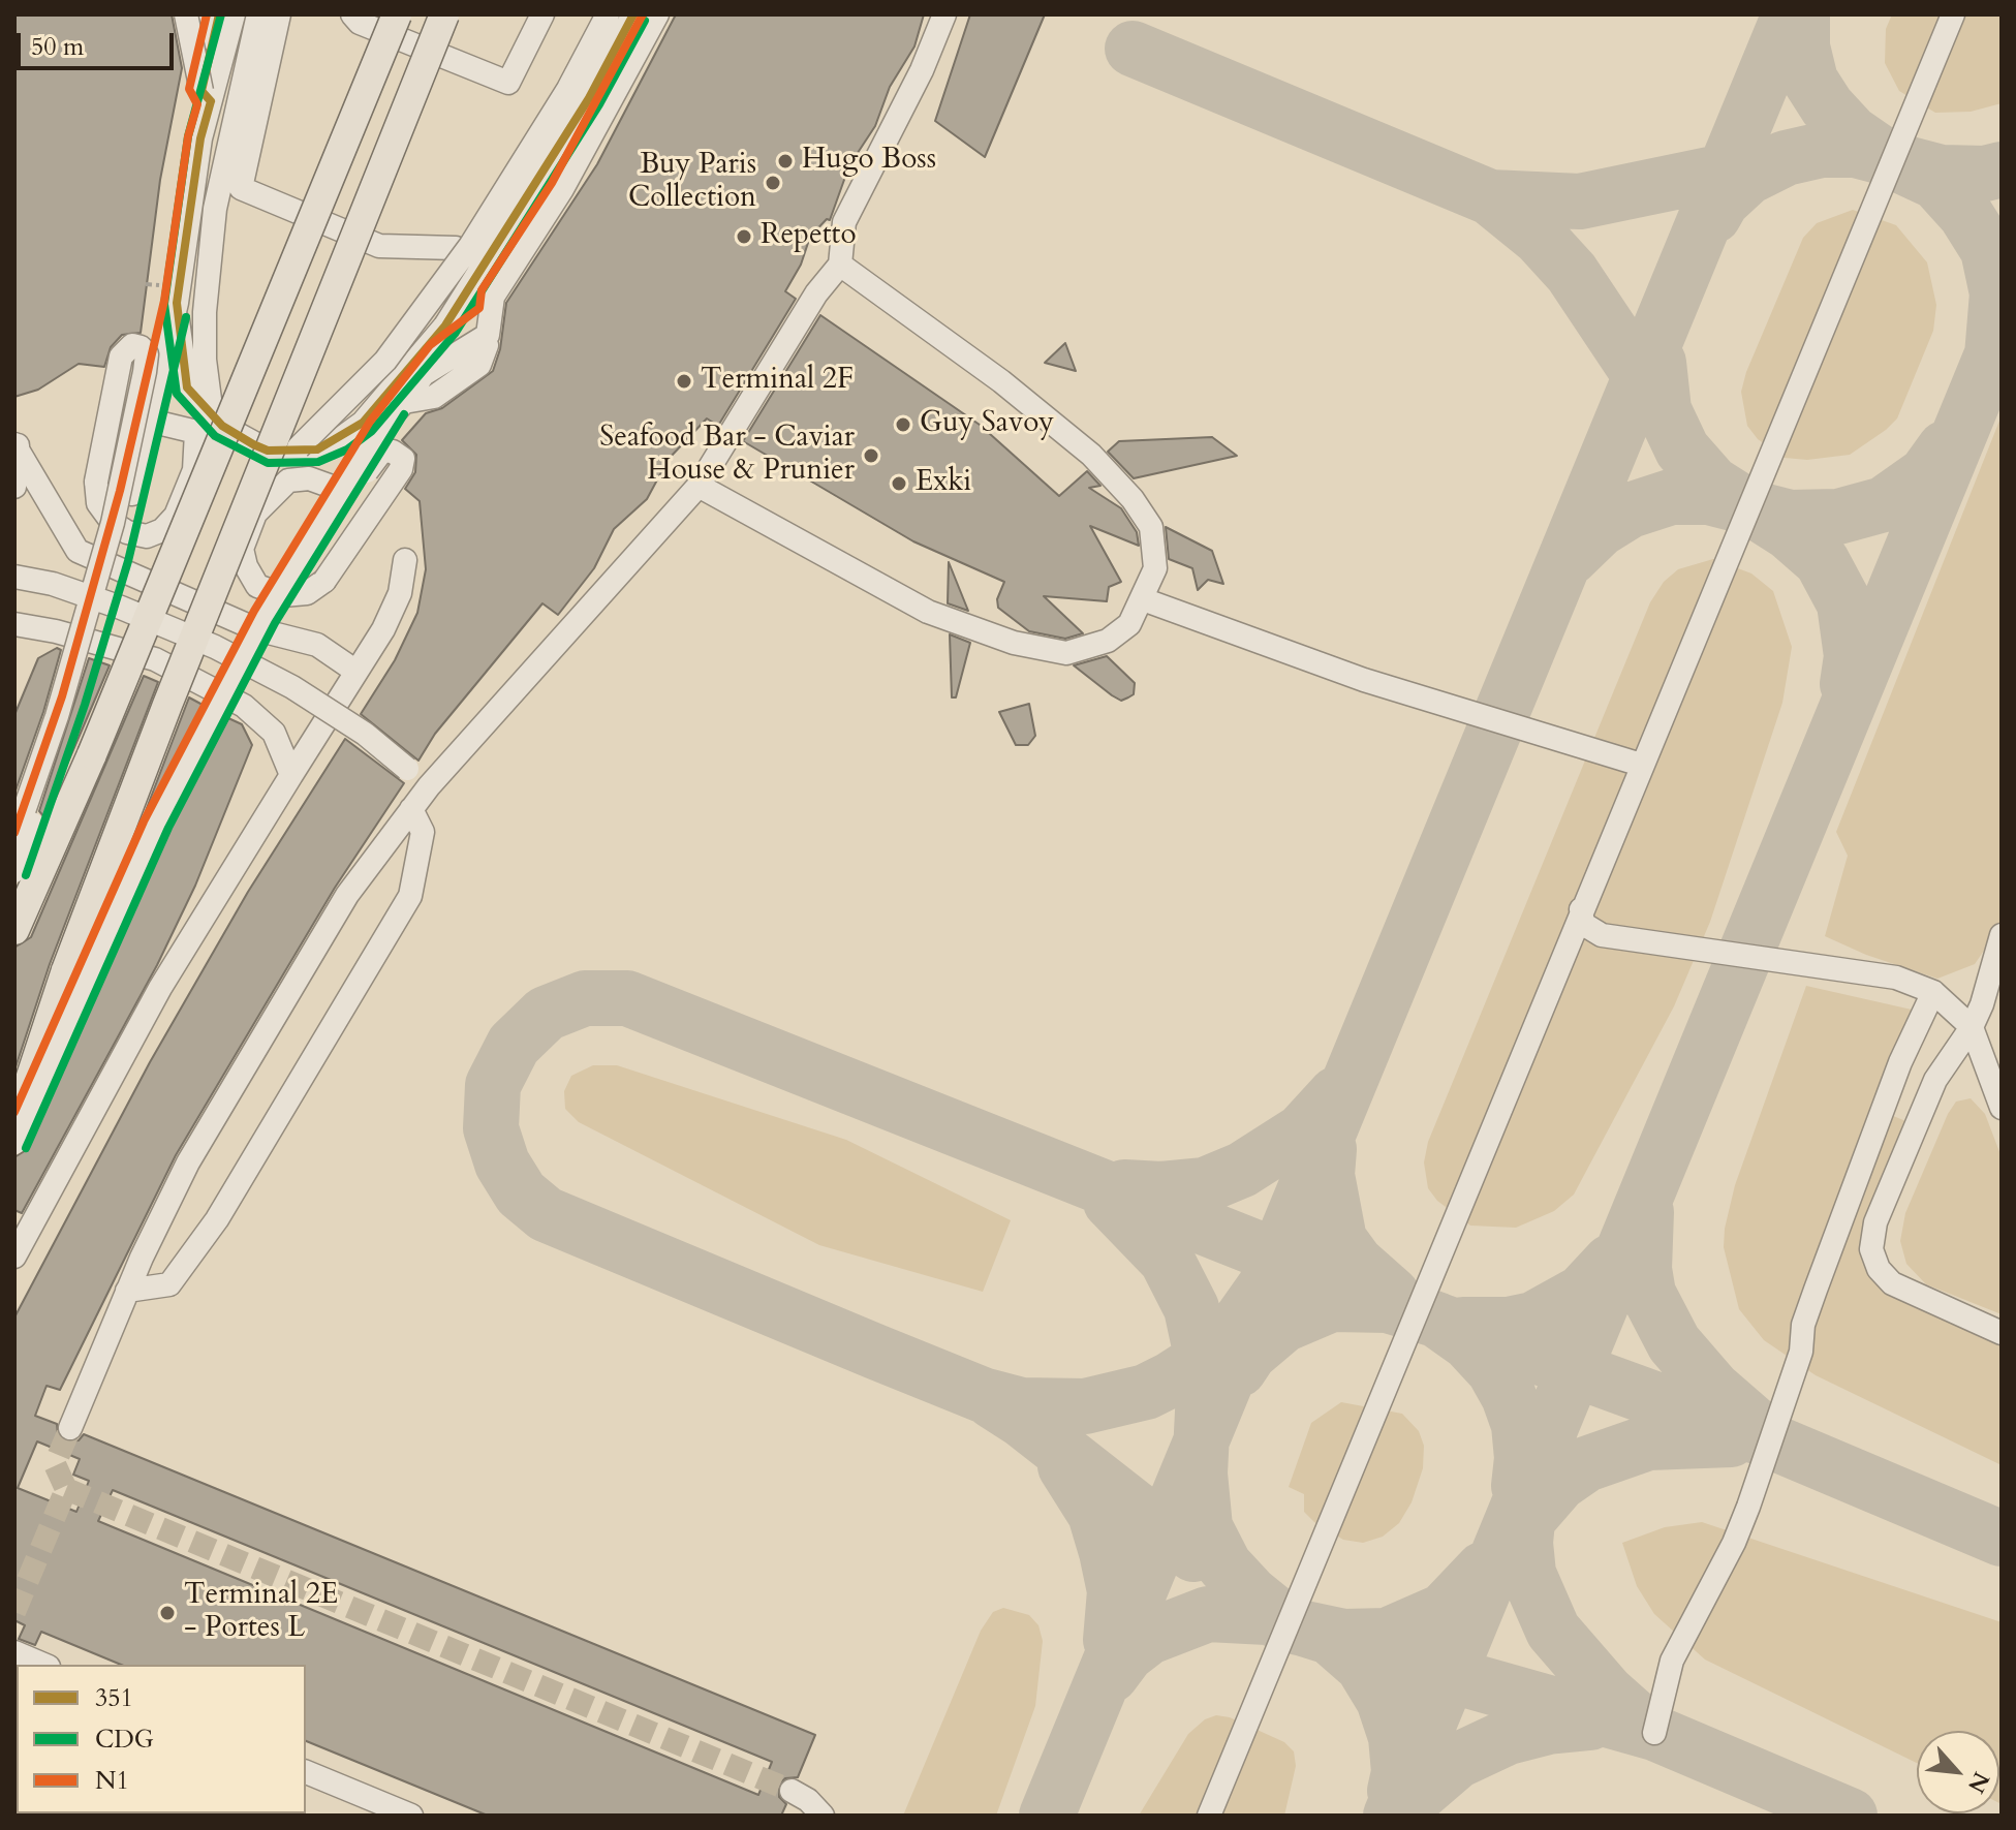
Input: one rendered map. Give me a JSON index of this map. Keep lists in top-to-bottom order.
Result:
{
  "places": [
    "Hugo Boss",
    "Buy Paris Collection",
    "Repetto",
    "Terminal 2F",
    "Guy Savoy",
    "Seafood Bar - Caviar House & Prunier",
    "Exki",
    "Terminal 2E - Portes L"
  ],
  "lines": ["transit line 351", "transit line CDG", "transit line N1"],
  "legend": ["351", "CDG", "N1"],
  "scale_bar": "50 m",
  "north": "bottom right"
}
